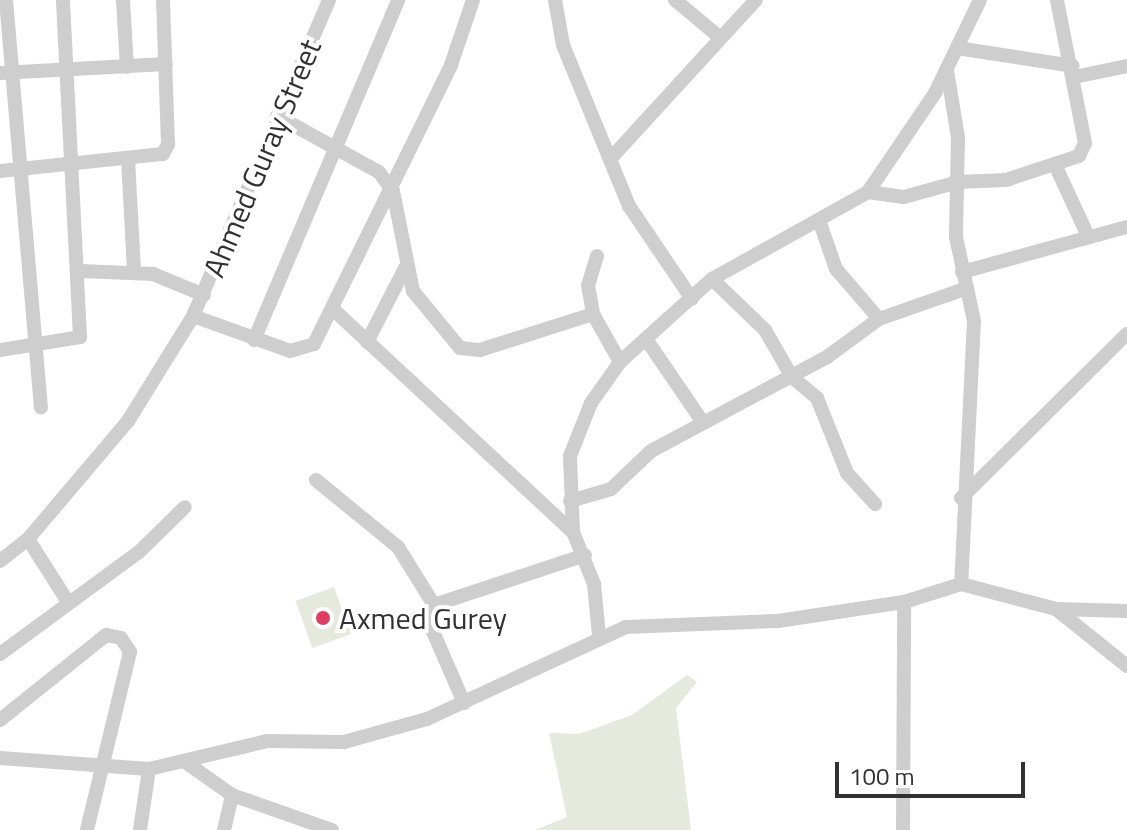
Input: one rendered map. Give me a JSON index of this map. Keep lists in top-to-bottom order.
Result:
{
  "streets": {
    "street": ["Ahmed Guray Street"]
  },
  "places": ["Axmed Gurey"],
  "scale_bar": "100 m"
}
